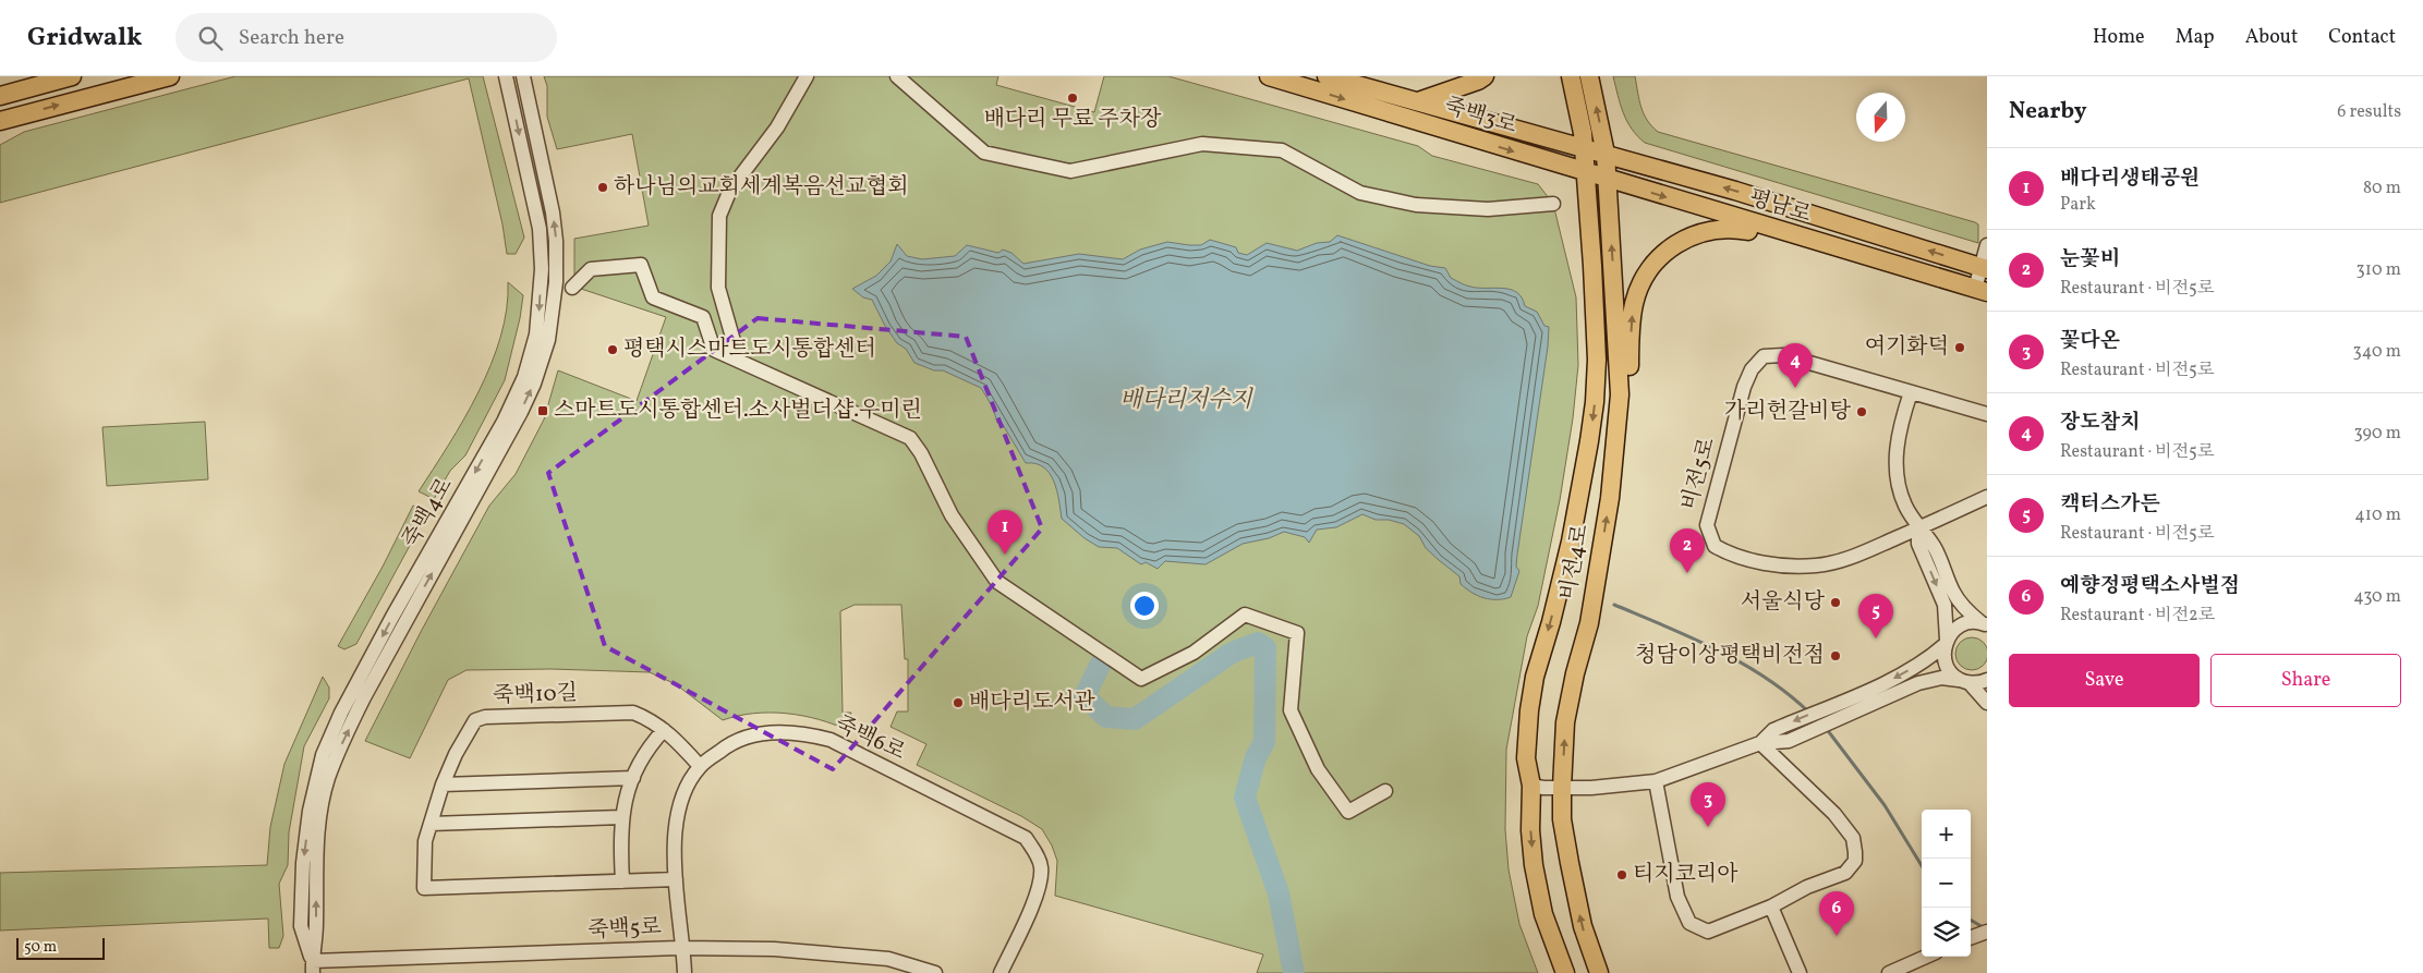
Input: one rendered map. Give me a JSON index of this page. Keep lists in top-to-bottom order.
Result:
{
  "streets": {
    "main road": ["죽백3로", "평남로", "비전4로"],
    "street": [
      "비전5로",
      "죽백4로",
      "죽백10길",
      "죽백6로",
      "죽백5로"
    ]
  },
  "crossings": [
    ["죽백3로", "평남로"],
    ["죽백3로", "비전4로"],
    ["평남로", "비전4로"],
    ["죽백4로", "죽백5로"],
    ["죽백10길", "죽백6로"],
    ["죽백6로", "죽백5로"]
  ],
  "water": ["배다리저수지"],
  "places": {
    "other": [
      "배다리 무료 주차장",
      "하나님의교회세계복음선교협회",
      "여기화덕",
      "평택시스마트도시통합센터",
      "가리헌갈비탕",
      "서울식당",
      "청담이상평택비전점",
      "배다리도서관",
      "티지코리아"
    ],
    "transit": ["스마트도시통합센터.소사벌더샵.우미린"]
  },
  "scale_bar": "50 m",
  "north": "bottom",
  "page": {
    "header": "Gridwalk",
    "search": "Search here",
    "nav": [
      "Home",
      "Map",
      "About",
      "Contact"
    ],
    "heading": ["Nearby", "6 results"],
    "list": [
      {
        "mark": "1",
        "name": "배다리생태공원",
        "note": "Park",
        "value": "80 m"
      },
      {
        "mark": "2",
        "name": "눈꽃비",
        "note": "Restaurant · 비전5로",
        "value": "310 m"
      },
      {
        "mark": "3",
        "name": "꽃다온",
        "note": "Restaurant · 비전5로",
        "value": "340 m"
      },
      {
        "mark": "4",
        "name": "장도참치",
        "note": "Restaurant · 비전5로",
        "value": "390 m"
      },
      {
        "mark": "5",
        "name": "캑터스가든",
        "note": "Restaurant · 비전5로",
        "value": "410 m"
      },
      {
        "mark": "6",
        "name": "예향정평택소사벌점",
        "note": "Restaurant · 비전2로",
        "value": "430 m"
      }
    ],
    "pins": [
      "4",
      "1",
      "2",
      "5",
      "3",
      "6"
    ],
    "buttons": ["Save", "Share"],
    "map_buttons": ["+", "−"],
    "scale": "50 m"
  }
}
